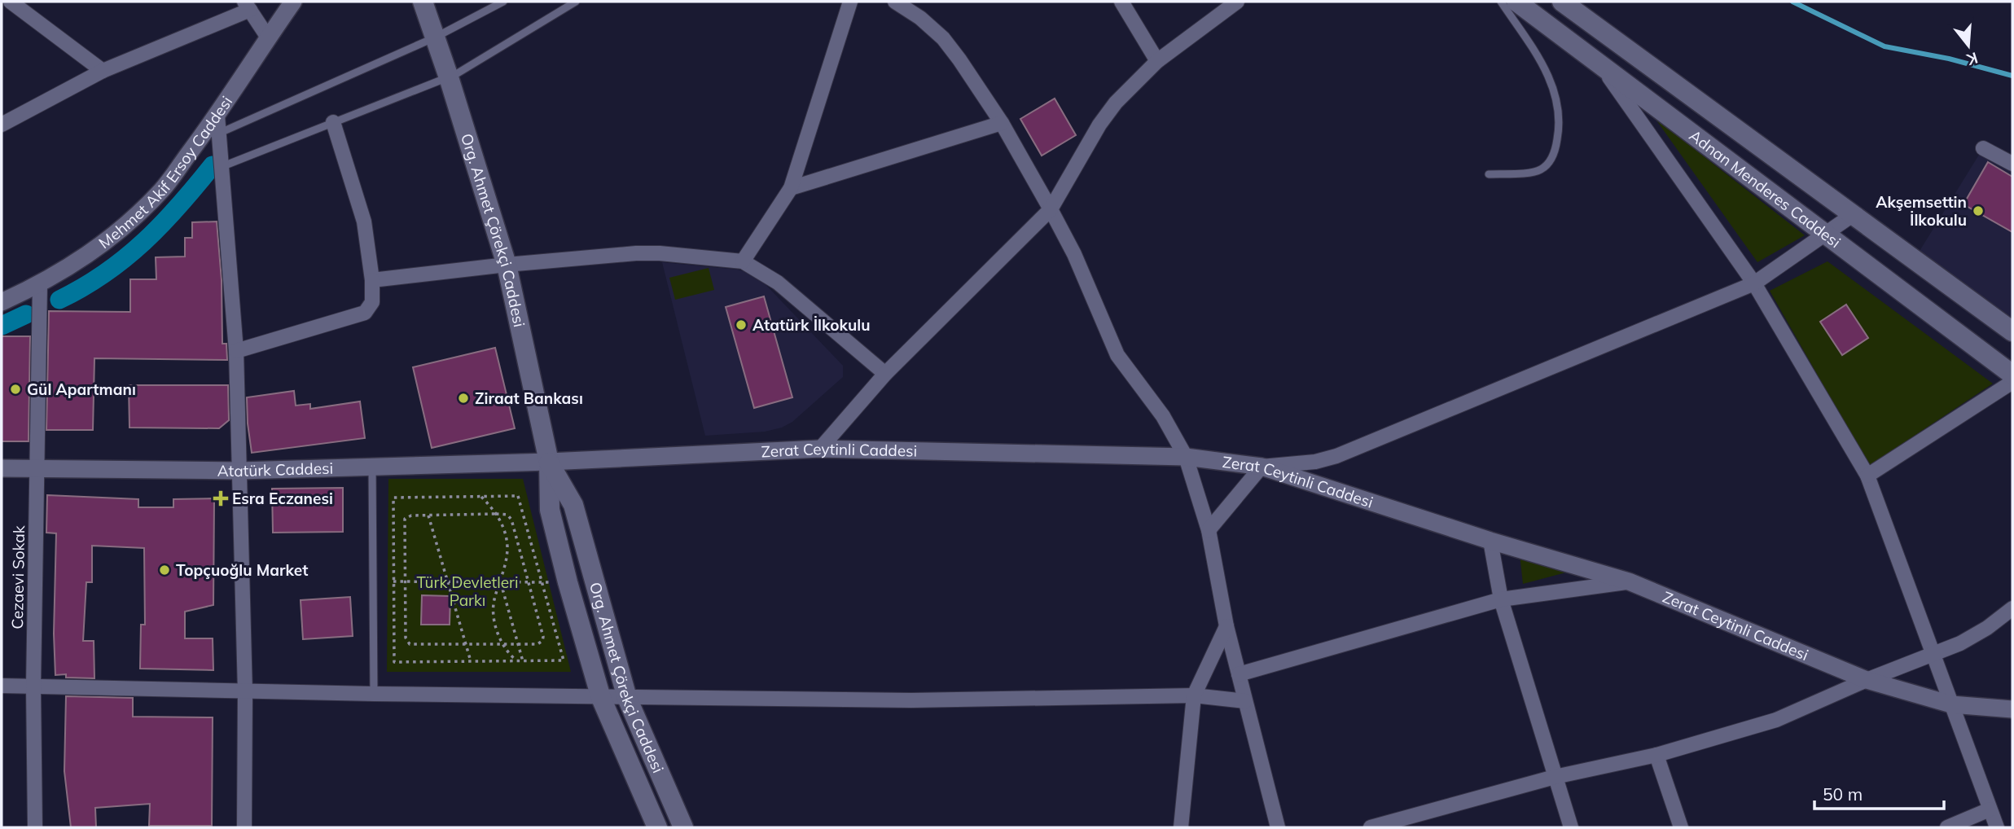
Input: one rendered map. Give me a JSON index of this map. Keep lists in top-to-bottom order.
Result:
{
  "streets": {
    "main road": ["Adnan Menderes Caddesi", "Org. Ahmet Çörekçi Caddesi"],
    "street": [
      "Mehmet Akif Ersoy Caddesi",
      "Zerat Ceytinli Caddesi",
      "Atatürk Caddesi",
      "Cezaevi Sokak"
    ]
  },
  "crossings": [
    ["Mehmet Akif Ersoy Caddesi", "Cezaevi Sokak"],
    ["Org. Ahmet Çörekçi Caddesi", "Zerat Ceytinli Caddesi"],
    ["Org. Ahmet Çörekçi Caddesi", "Atatürk Caddesi"],
    ["Zerat Ceytinli Caddesi", "Atatürk Caddesi"],
    ["Atatürk Caddesi", "Cezaevi Sokak"]
  ],
  "parks": ["Türk Devletleri Parkı"],
  "places": {
    "other": [
      "Akşemsettin İlkokulu",
      "Atatürk İlkokulu",
      "Gül Apartmanı",
      "Ziraat Bankası",
      "Topçuoğlu Market"
    ],
    "health": ["Esra Eczanesi"]
  },
  "scale_bar": "50 m",
  "north": "bottom"
}
